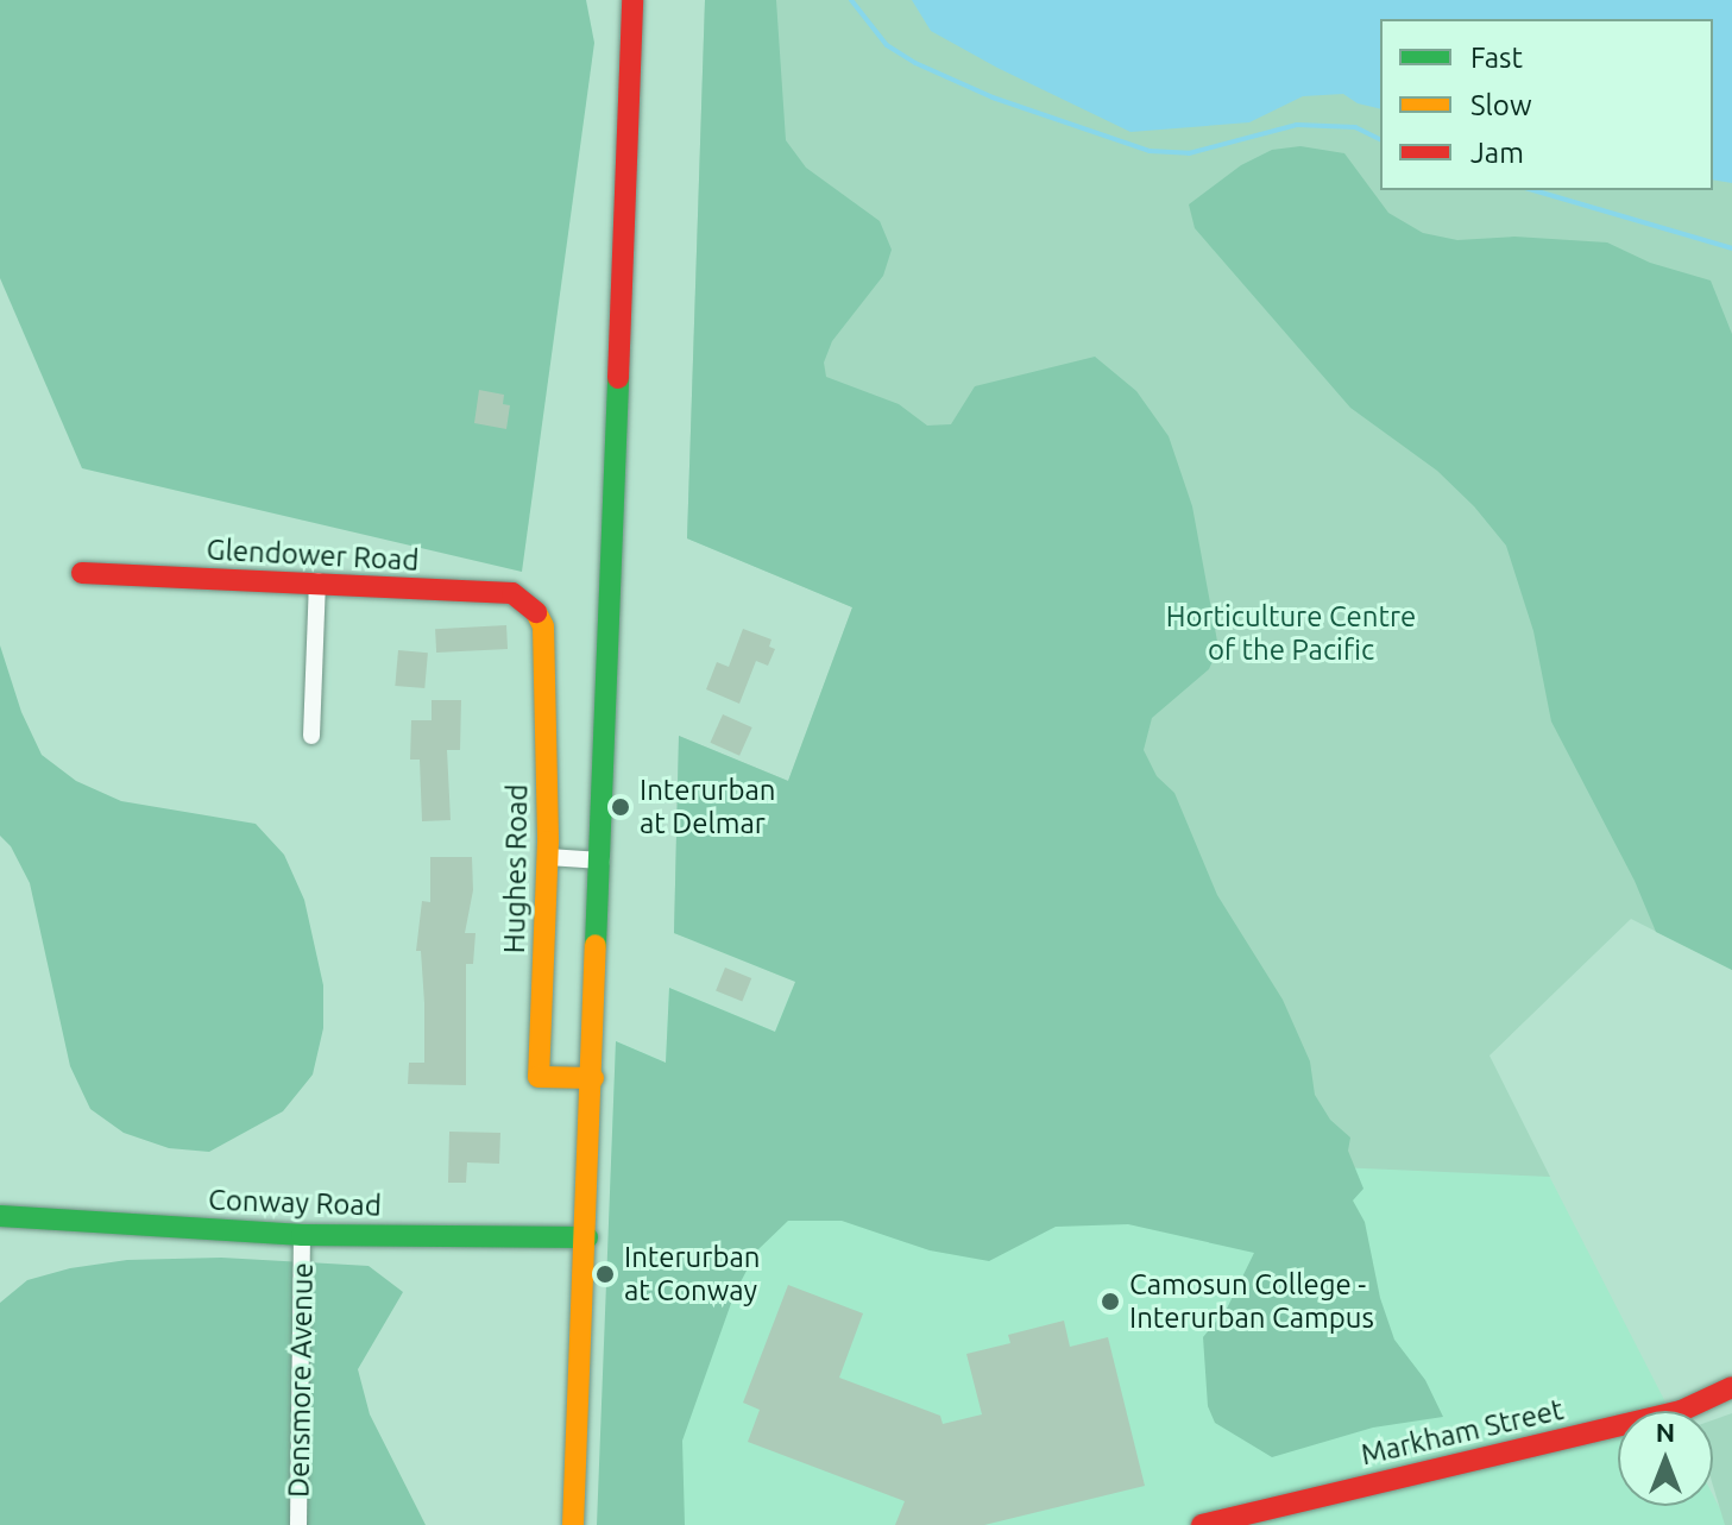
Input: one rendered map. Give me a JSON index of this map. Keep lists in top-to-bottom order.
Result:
{
  "streets": {
    "street": [
      "Glendower Road",
      "Hughes Road",
      "Conway Road",
      "Densmore Avenue",
      "Markham Street"
    ]
  },
  "crossings": [
    ["Glendower Road", "Hughes Road"],
    ["Conway Road", "Densmore Avenue"]
  ],
  "parks": ["Horticulture Centre of the Pacific"],
  "places": ["Interurban at Delmar", "Interurban at Conway", "Camosun College - Interurban Campus"],
  "legend": ["Fast", "Slow", "Jam"],
  "north": "top"
}
